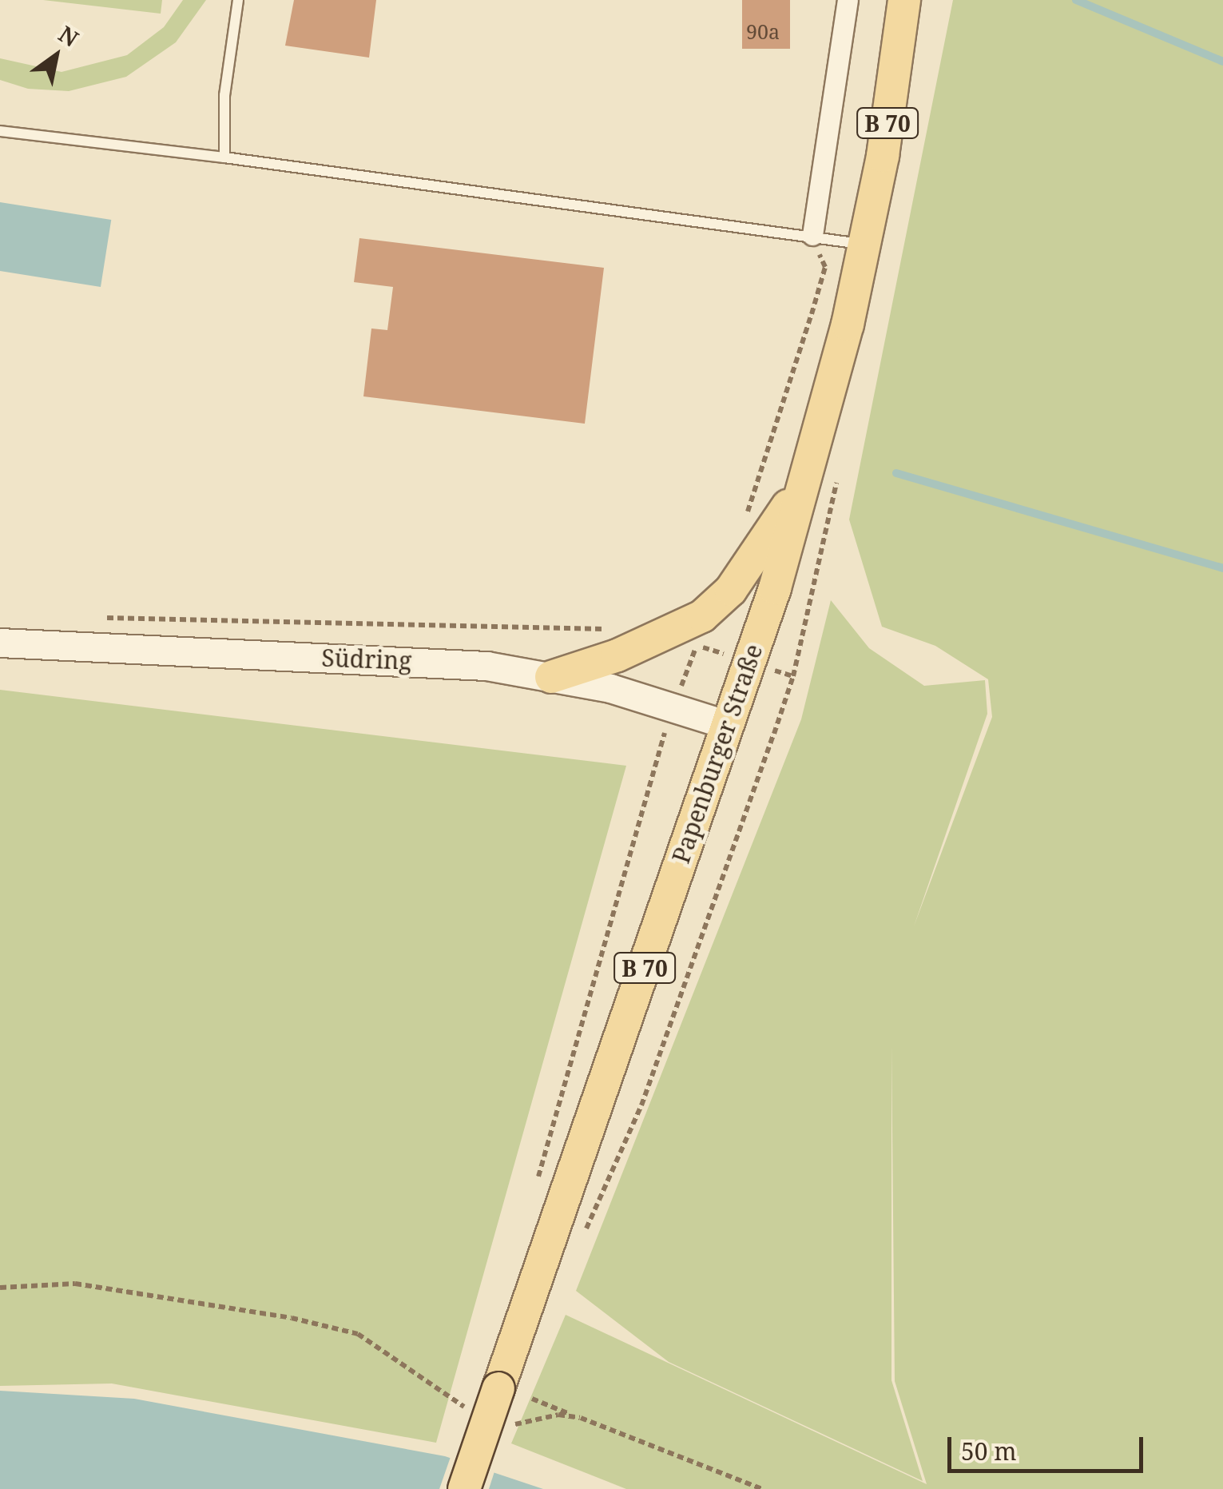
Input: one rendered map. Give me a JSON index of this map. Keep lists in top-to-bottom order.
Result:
{
  "streets": {
    "main road": ["B 70", "Südring", "Papenburger Straße"]
  },
  "crossings": [
    ["Südring", "Papenburger Straße"]
  ],
  "house_numbers": ["90a"],
  "scale_bar": "50 m",
  "north": "top right"
}
